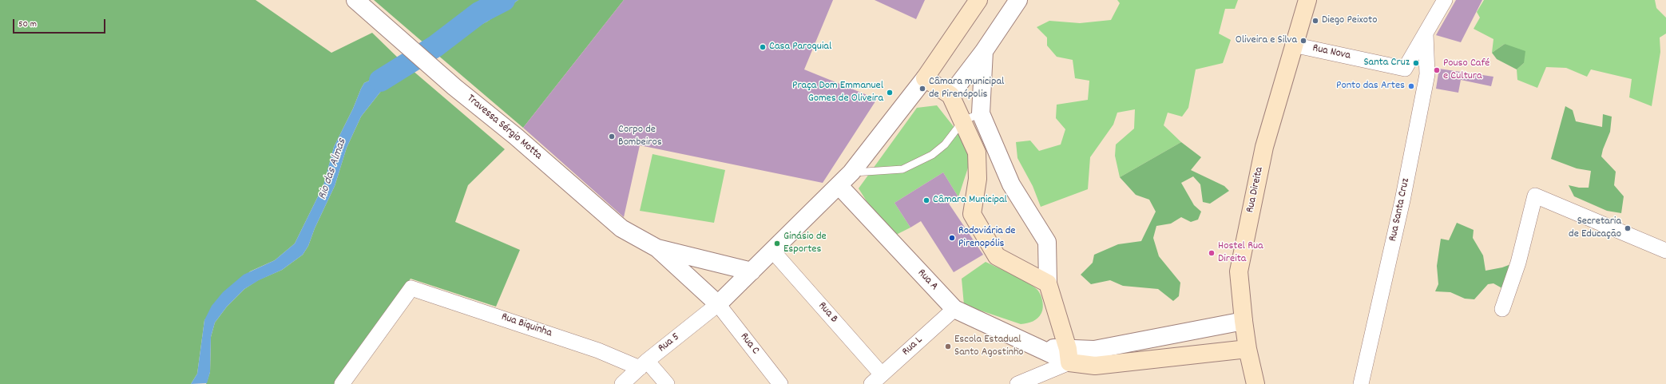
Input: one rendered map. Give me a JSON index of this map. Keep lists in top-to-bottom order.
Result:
{
  "streets": {
    "main road": ["Rua Direita"],
    "street": [
      "Rua Nova",
      "Travessa Sérgio Motta",
      "Rua Santa Cruz",
      "Rua A",
      "Rua B",
      "Rua Biquinha",
      "Rua 5",
      "Rua C",
      "Rua L"
    ]
  },
  "crossings": [
    ["Rua Nova", "Rua Direita"],
    ["Rua Nova", "Rua Santa Cruz"],
    ["Rua A", "Rua L"],
    ["Rua B", "Rua L"],
    ["Rua Biquinha", "Rua 5"],
    ["Rua 5", "Rua C"]
  ],
  "water": ["Rio das Almas"],
  "places": [
    "Diego Peixoto",
    "Oliveira e Silva",
    "Casa Paroquial",
    "Santa Cruz",
    "Pouso Café e Cultura",
    "Ponto das Artes",
    "Câmara municipal de Pirenópolis",
    "Praça Dom Emmanuel Gomes de Oliveira",
    "Corpo de Bombeiros",
    "Câmara Municipal",
    "Secretaria de Educação",
    "Rodoviária de Pirenopólis",
    "Ginásio de Esportes",
    "Hostel Rua Direita",
    "Escola Estadual Santo Agostinho"
  ],
  "scale_bar": "50 m"
}
